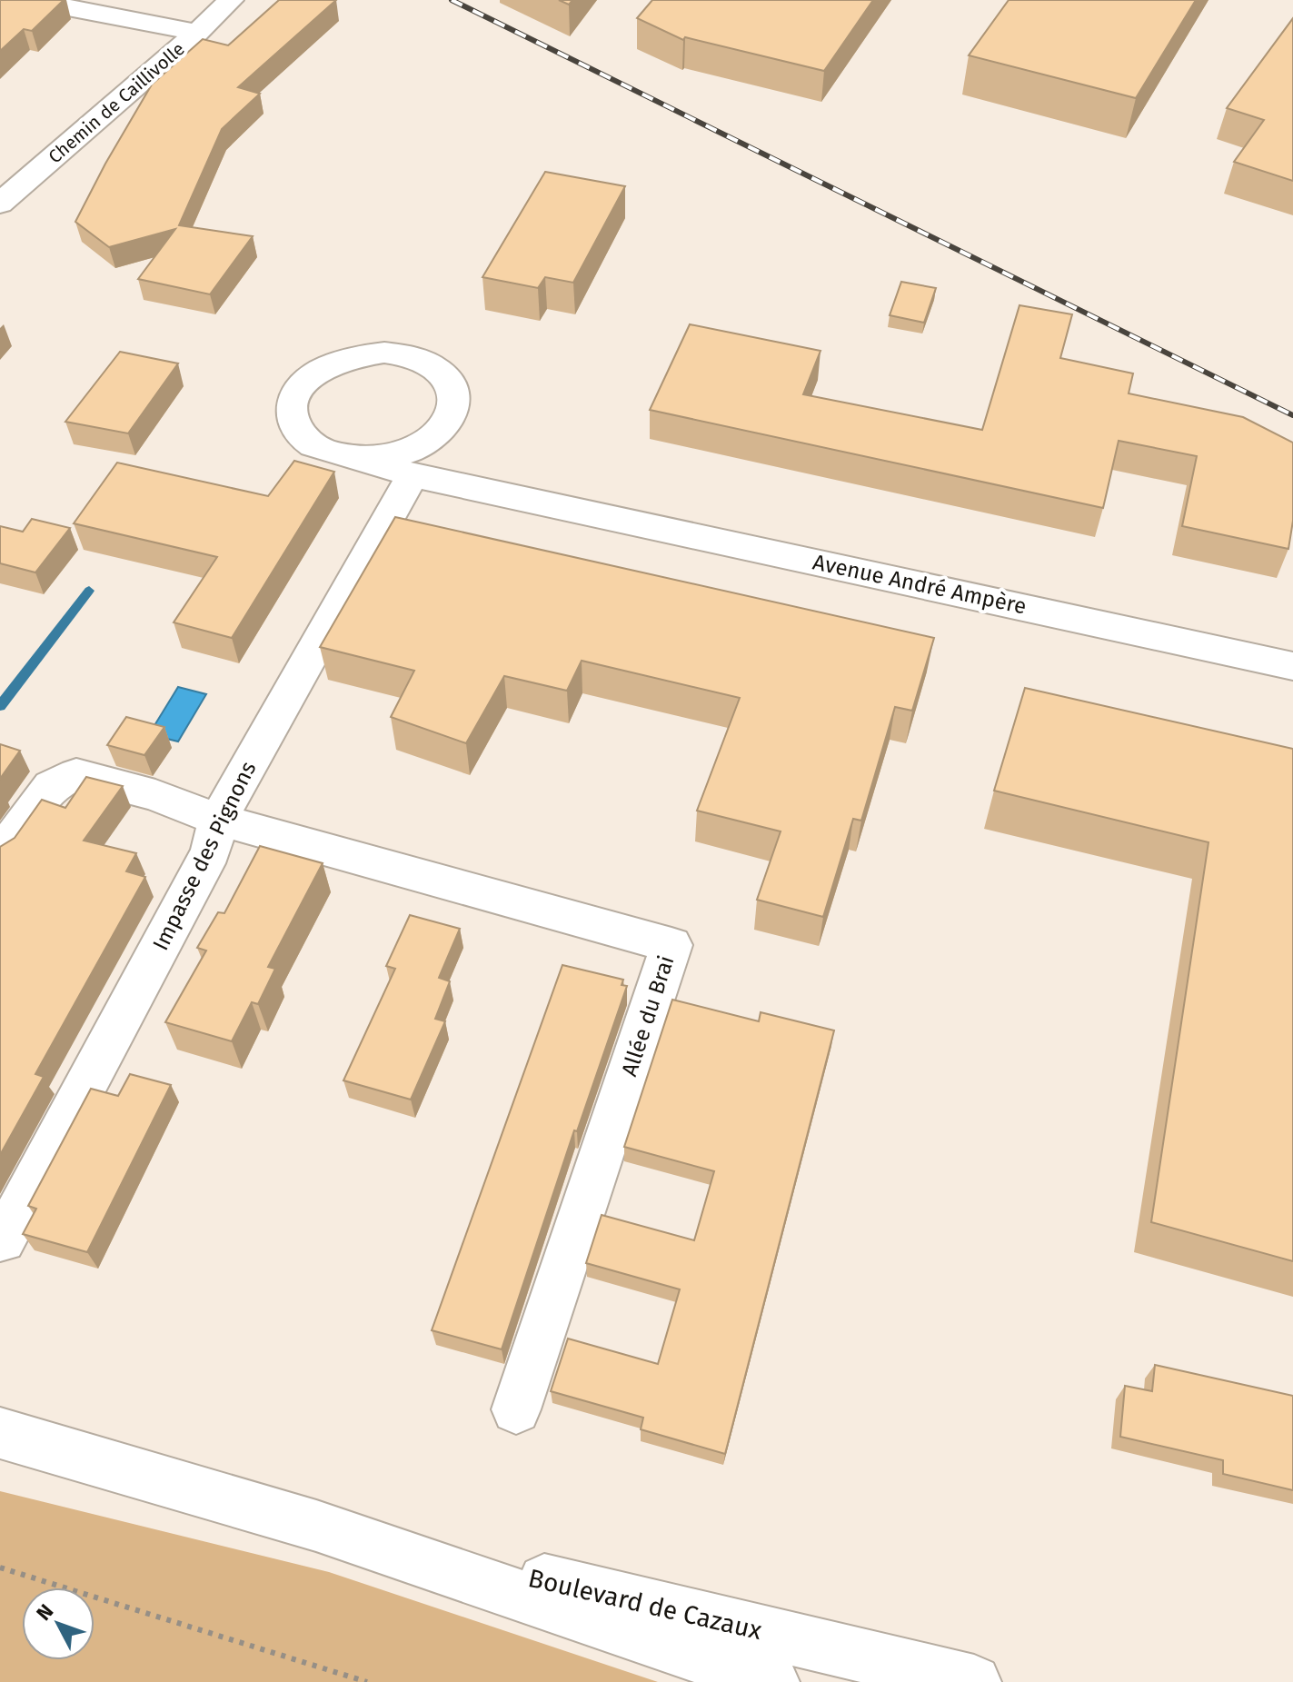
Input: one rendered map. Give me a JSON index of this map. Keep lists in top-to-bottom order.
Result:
{
  "streets": {
    "street": [
      "Chemin de Caillivolle",
      "Avenue André Ampère",
      "Impasse des Pignons",
      "Allée du Brai",
      "Boulevard de Cazaux"
    ]
  },
  "crossings": [
    ["Avenue André Ampère", "Impasse des Pignons"],
    ["Impasse des Pignons", "Allée du Brai"]
  ],
  "north": "top left"
}
